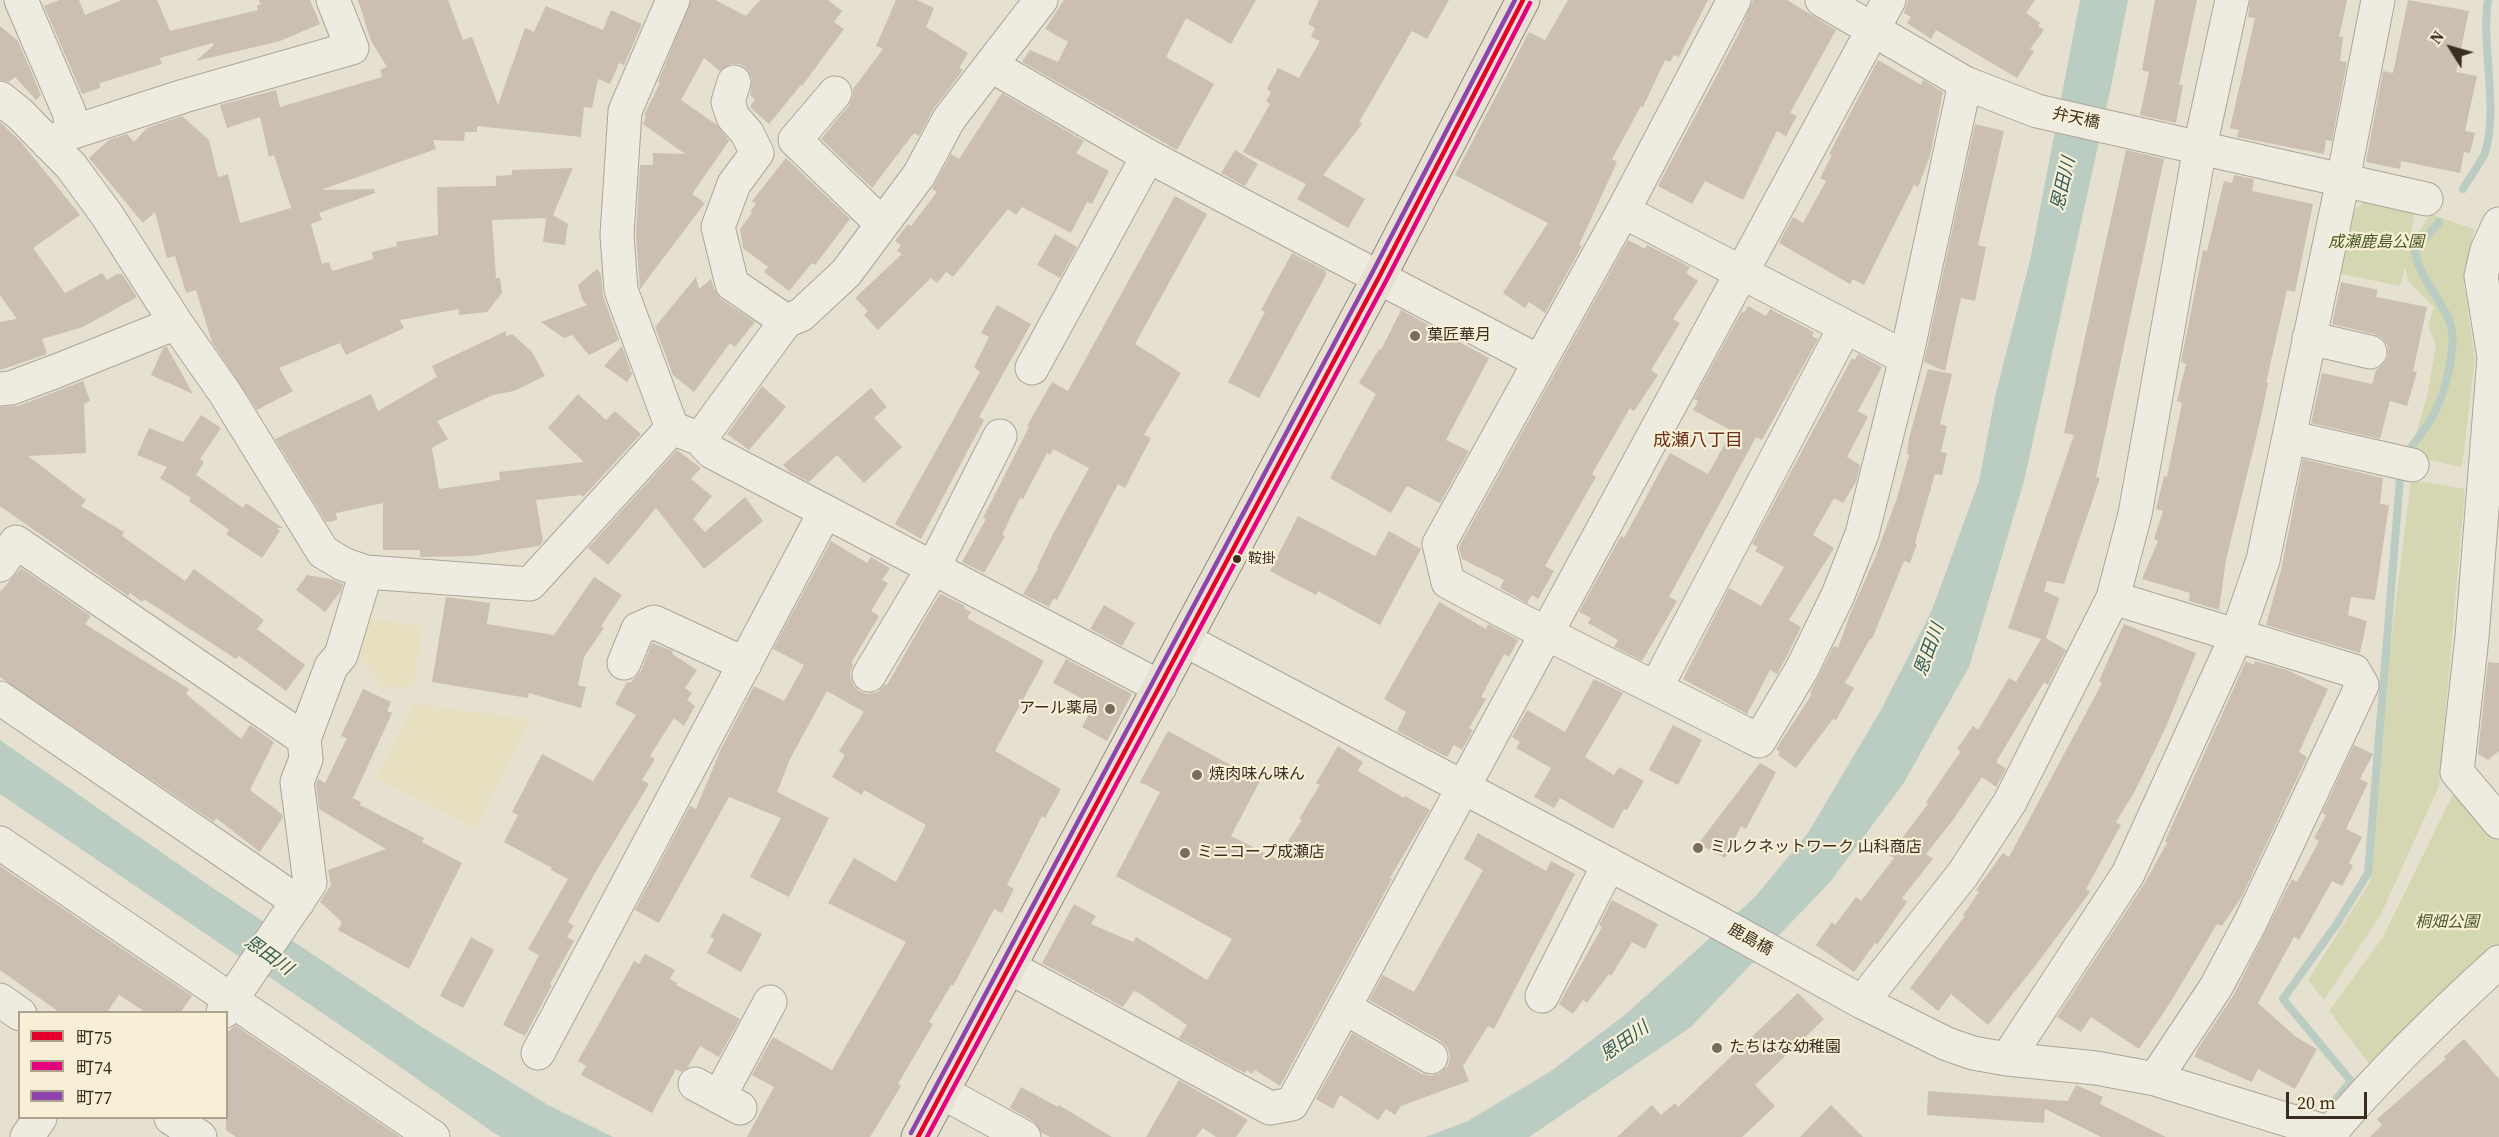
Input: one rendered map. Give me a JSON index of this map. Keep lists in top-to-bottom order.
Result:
{
  "streets": {
    "street": ["弁天橋", "鹿島橋"]
  },
  "districts": ["成瀬八丁目"],
  "water": ["恩田川"],
  "parks": ["成瀬鹿島公園", "桐畑公園"],
  "places": [
    "菓匠華月",
    "鞍掛",
    "アール薬局",
    "焼肉味ん味ん",
    "ミルクネットワーク 山科商店",
    "ミニコープ成瀬店",
    "たちはな幼稚園"
  ],
  "lines": ["transit line 町75", "transit line 町77", "transit line 町74"],
  "legend": ["町75", "町74", "町77"],
  "scale_bar": "20 m",
  "north": "top left"
}
